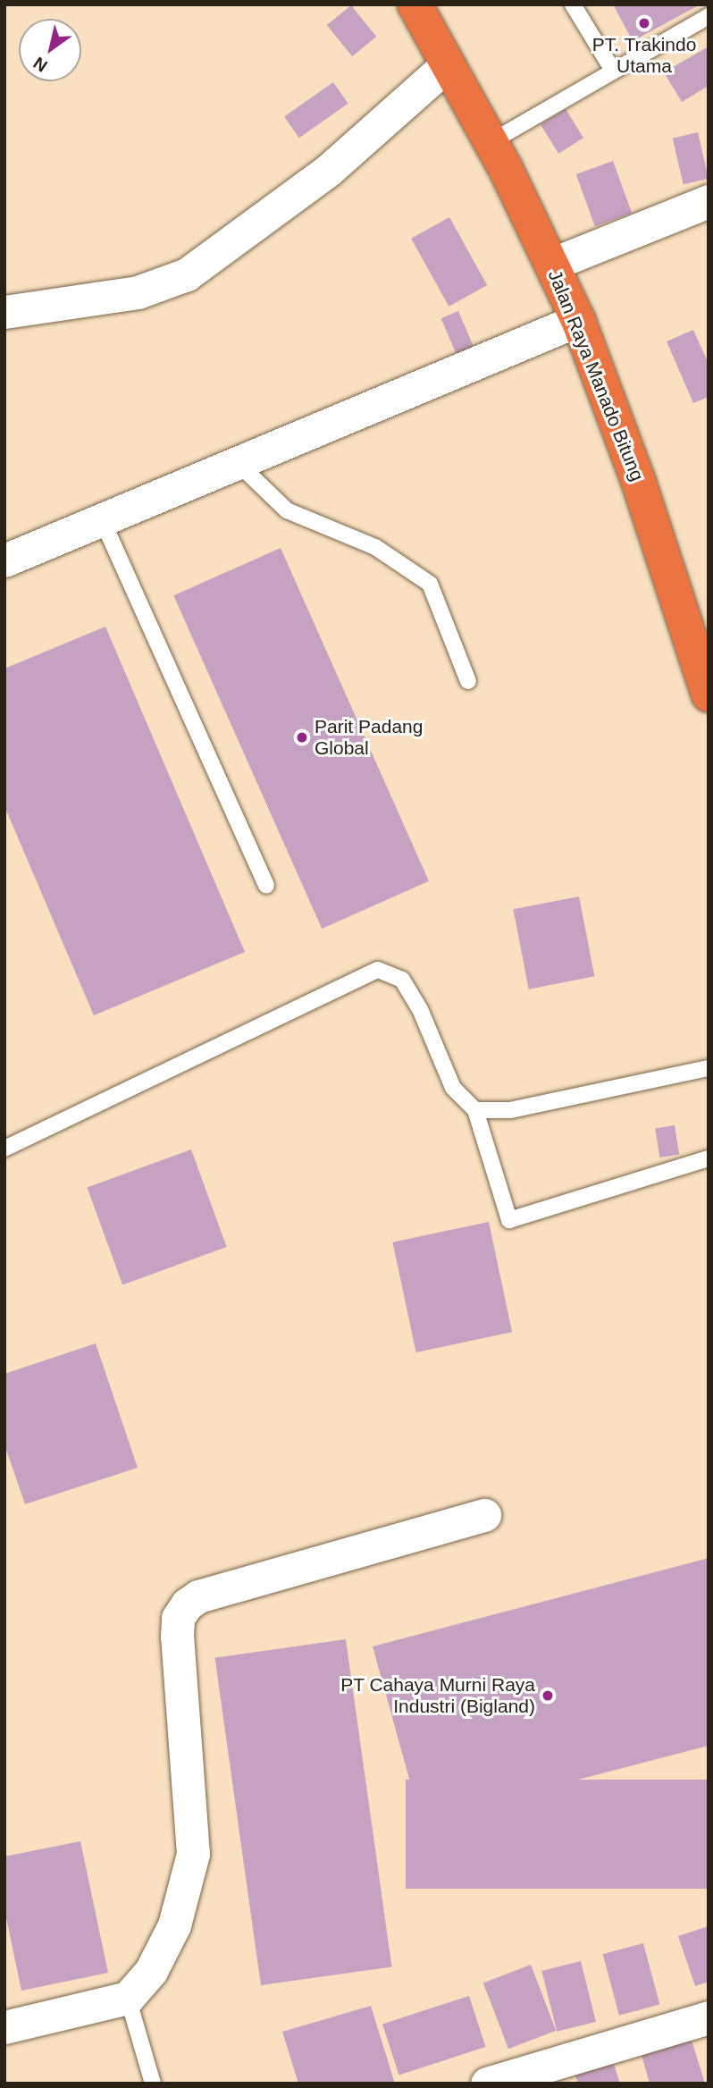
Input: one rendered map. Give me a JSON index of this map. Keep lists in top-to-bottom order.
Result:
{
  "streets": {
    "highway": ["Jalan Raya Manado Bitung"]
  },
  "places": ["PT. Trakindo Utama", "Parit Padang Global", "PT Cahaya Murni Raya Industri (Bigland)"],
  "north": "bottom left"
}
